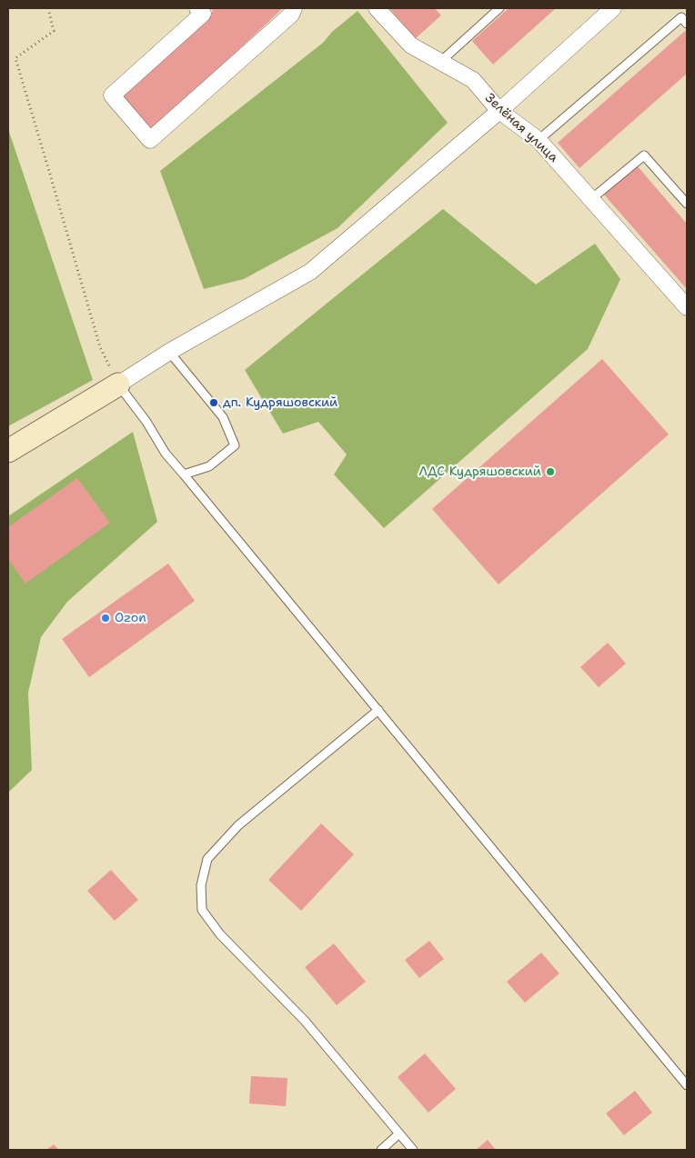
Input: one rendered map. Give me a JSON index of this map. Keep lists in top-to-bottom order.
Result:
{
  "streets": {
    "street": ["Зелёная улица"]
  },
  "places": ["дп. Кудряшовский", "ЛДС Кудряшовский", "Ozon"]
}
